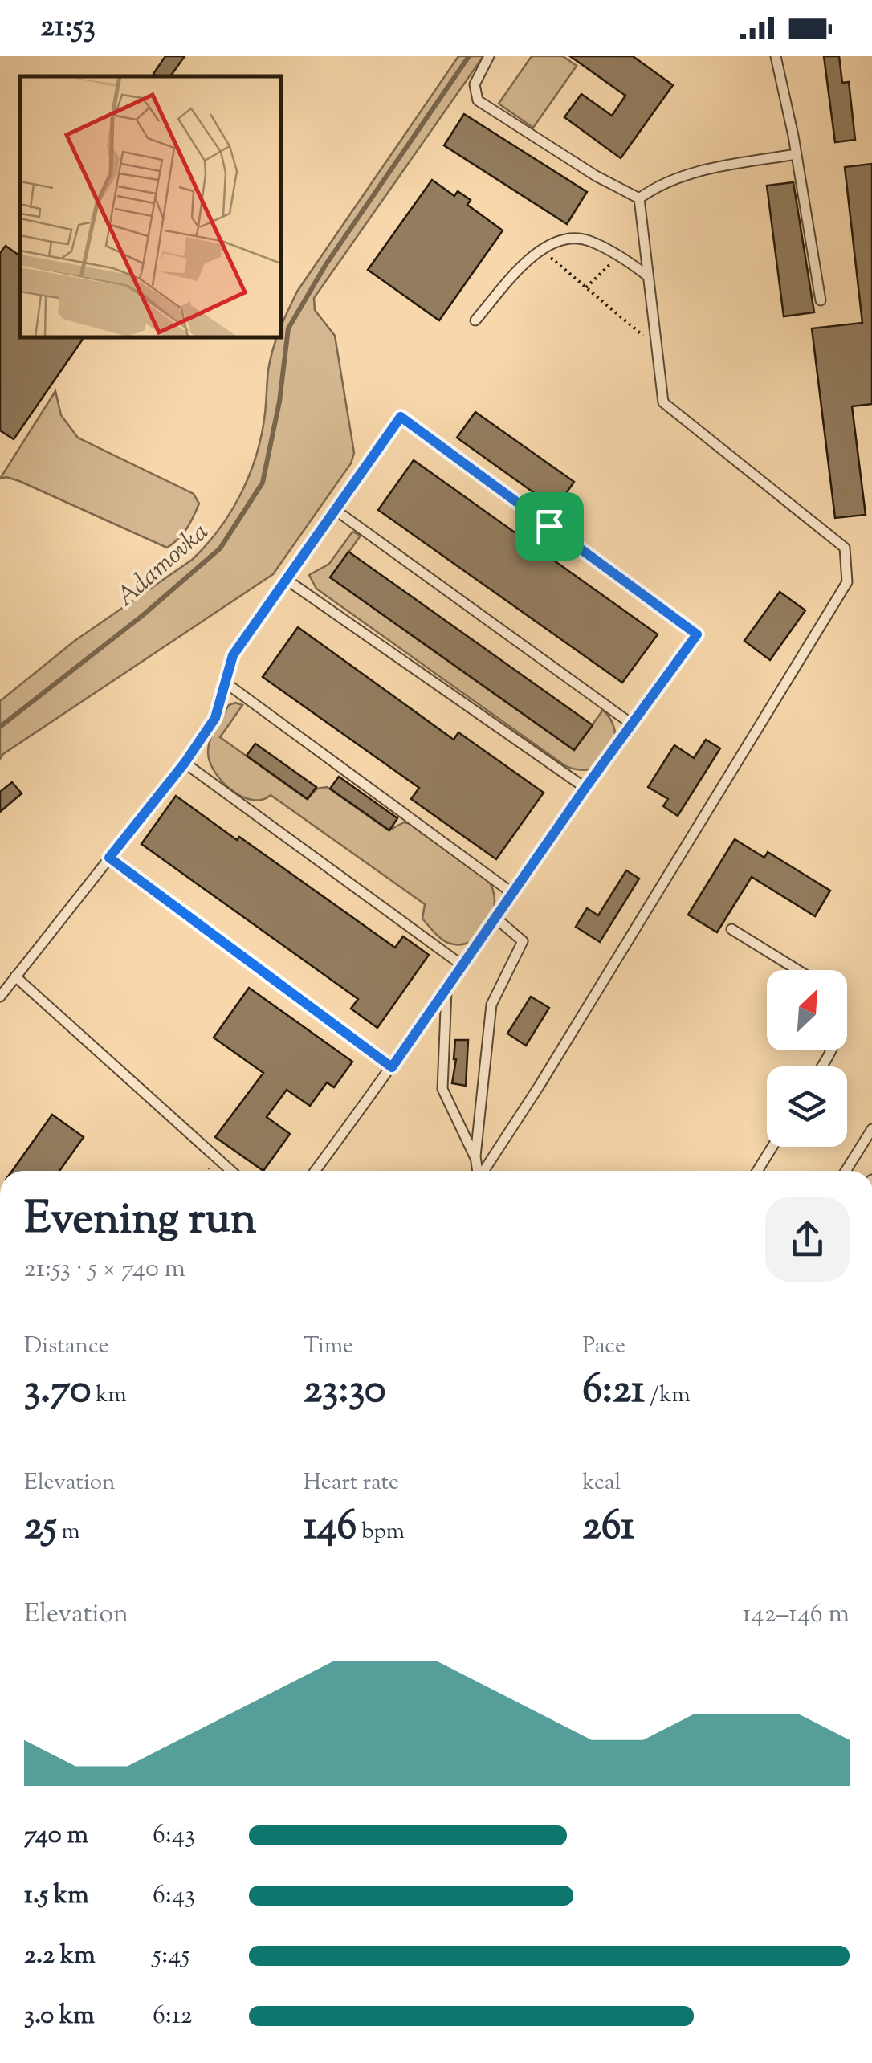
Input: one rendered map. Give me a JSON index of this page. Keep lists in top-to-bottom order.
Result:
{
  "water": ["Adamovka"],
  "north": "top right",
  "page": {
    "status": "21:53",
    "heading": ["Evening run", "21:53 · 5 × 740 m"],
    "stats": [
      ["Distance", "3.70 km"],
      ["Time", "23:30"],
      ["Pace", "6:21 /km"],
      ["Elevation", "25 m"],
      ["Heart rate", "146 bpm"],
      ["kcal", "261"]
    ],
    "chart": ["Elevation", "142–146 m"],
    "list": [
      {
        "name": "740 m",
        "note": "6:43"
      },
      {
        "name": "1.5 km",
        "note": "6:43"
      },
      {
        "name": "2.2 km",
        "note": "5:45"
      },
      {
        "name": "3.0 km",
        "note": "6:12"
      }
    ]
  }
}
